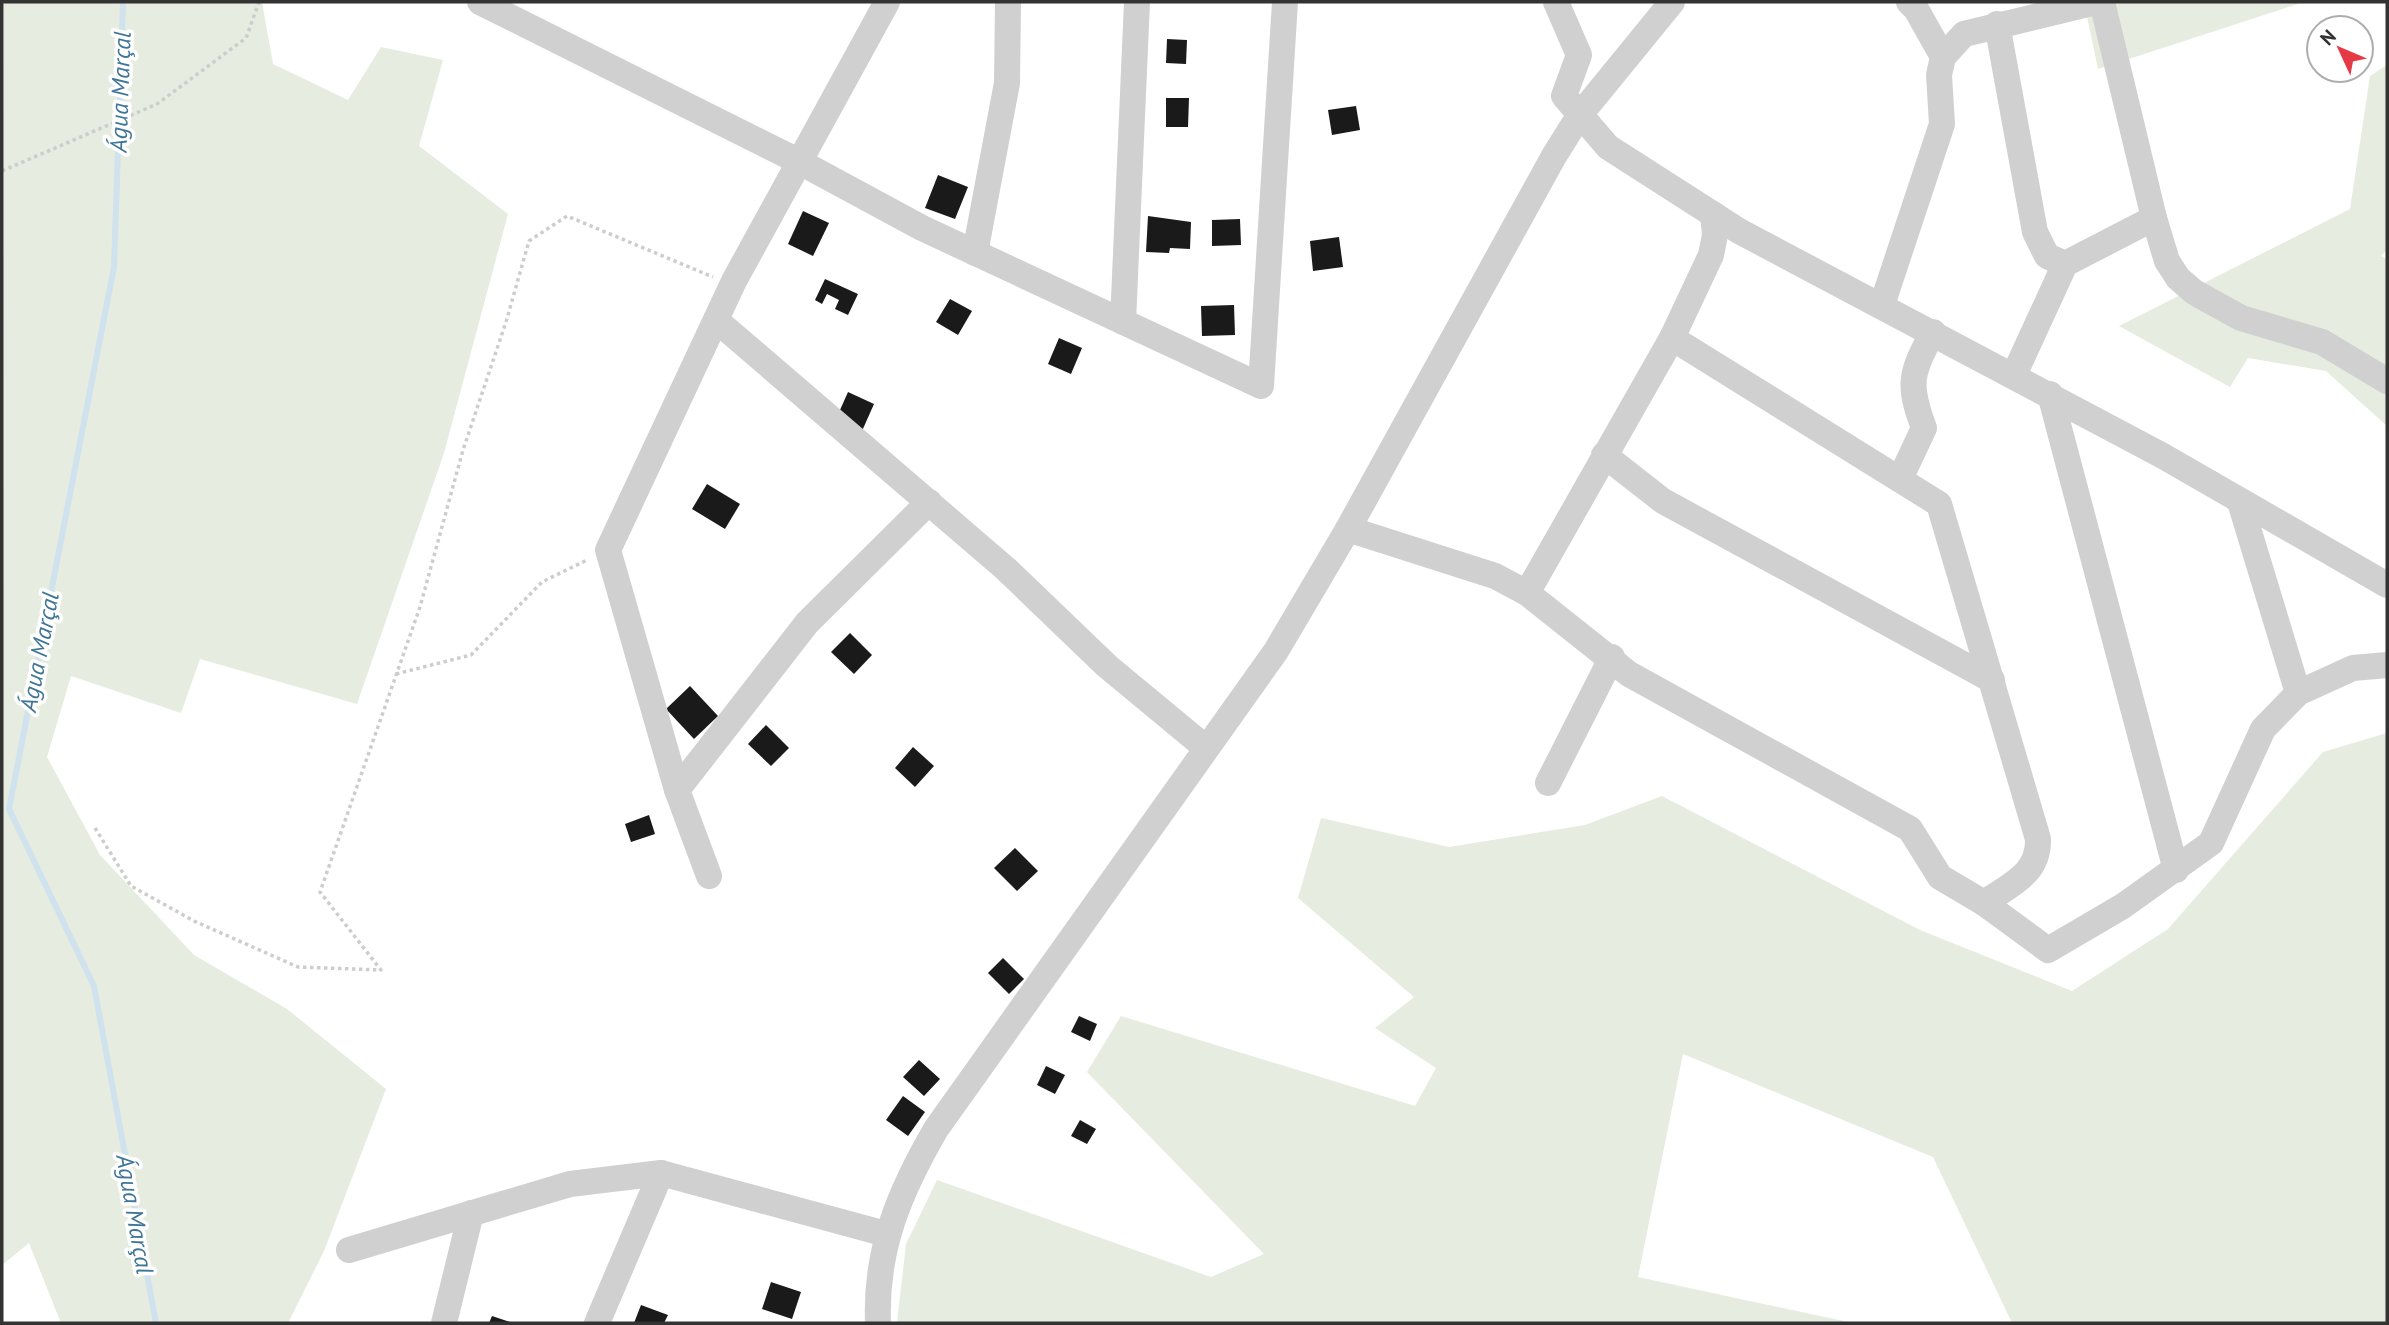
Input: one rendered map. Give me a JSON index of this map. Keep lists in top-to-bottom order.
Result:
{
  "water": ["Água Marçal"],
  "north": "top left"
}
